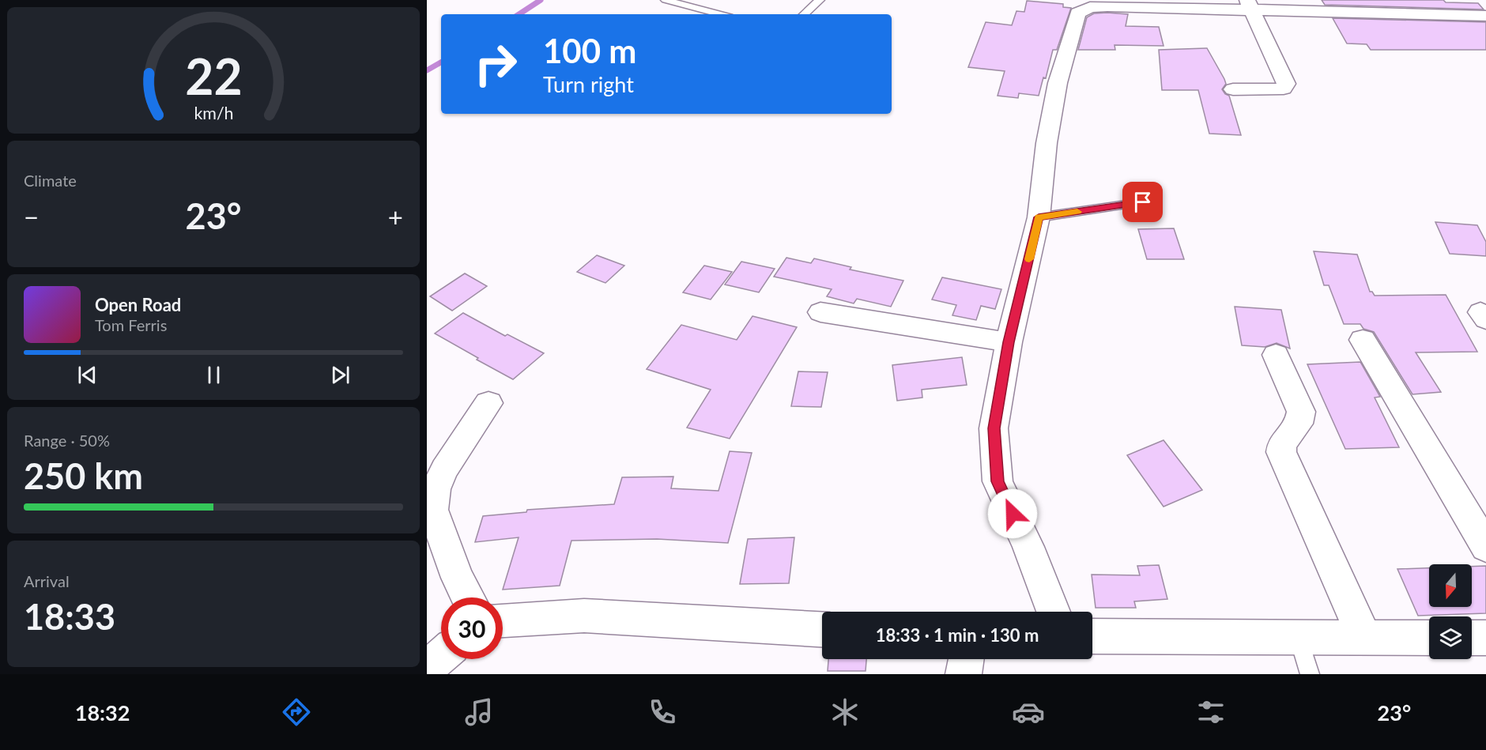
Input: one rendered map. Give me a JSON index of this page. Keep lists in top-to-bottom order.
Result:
{
  "north": "bottom",
  "page": {
    "turn": ["100 m", "Turn right"],
    "tile": [
      "Climate",
      ["Range · 50%", "250 km"],
      ["Arrival", "18:33"]
    ],
    "heat": ["−", "23°", "+"],
    "song": ["Open Road", "Tom Ferris"],
    "limit": "30",
    "trip": "18:33 · 1 min · 130 m",
    "tabs": ["18:32", "23°"],
    "gauge": ["22", "km/h"]
  }
}
